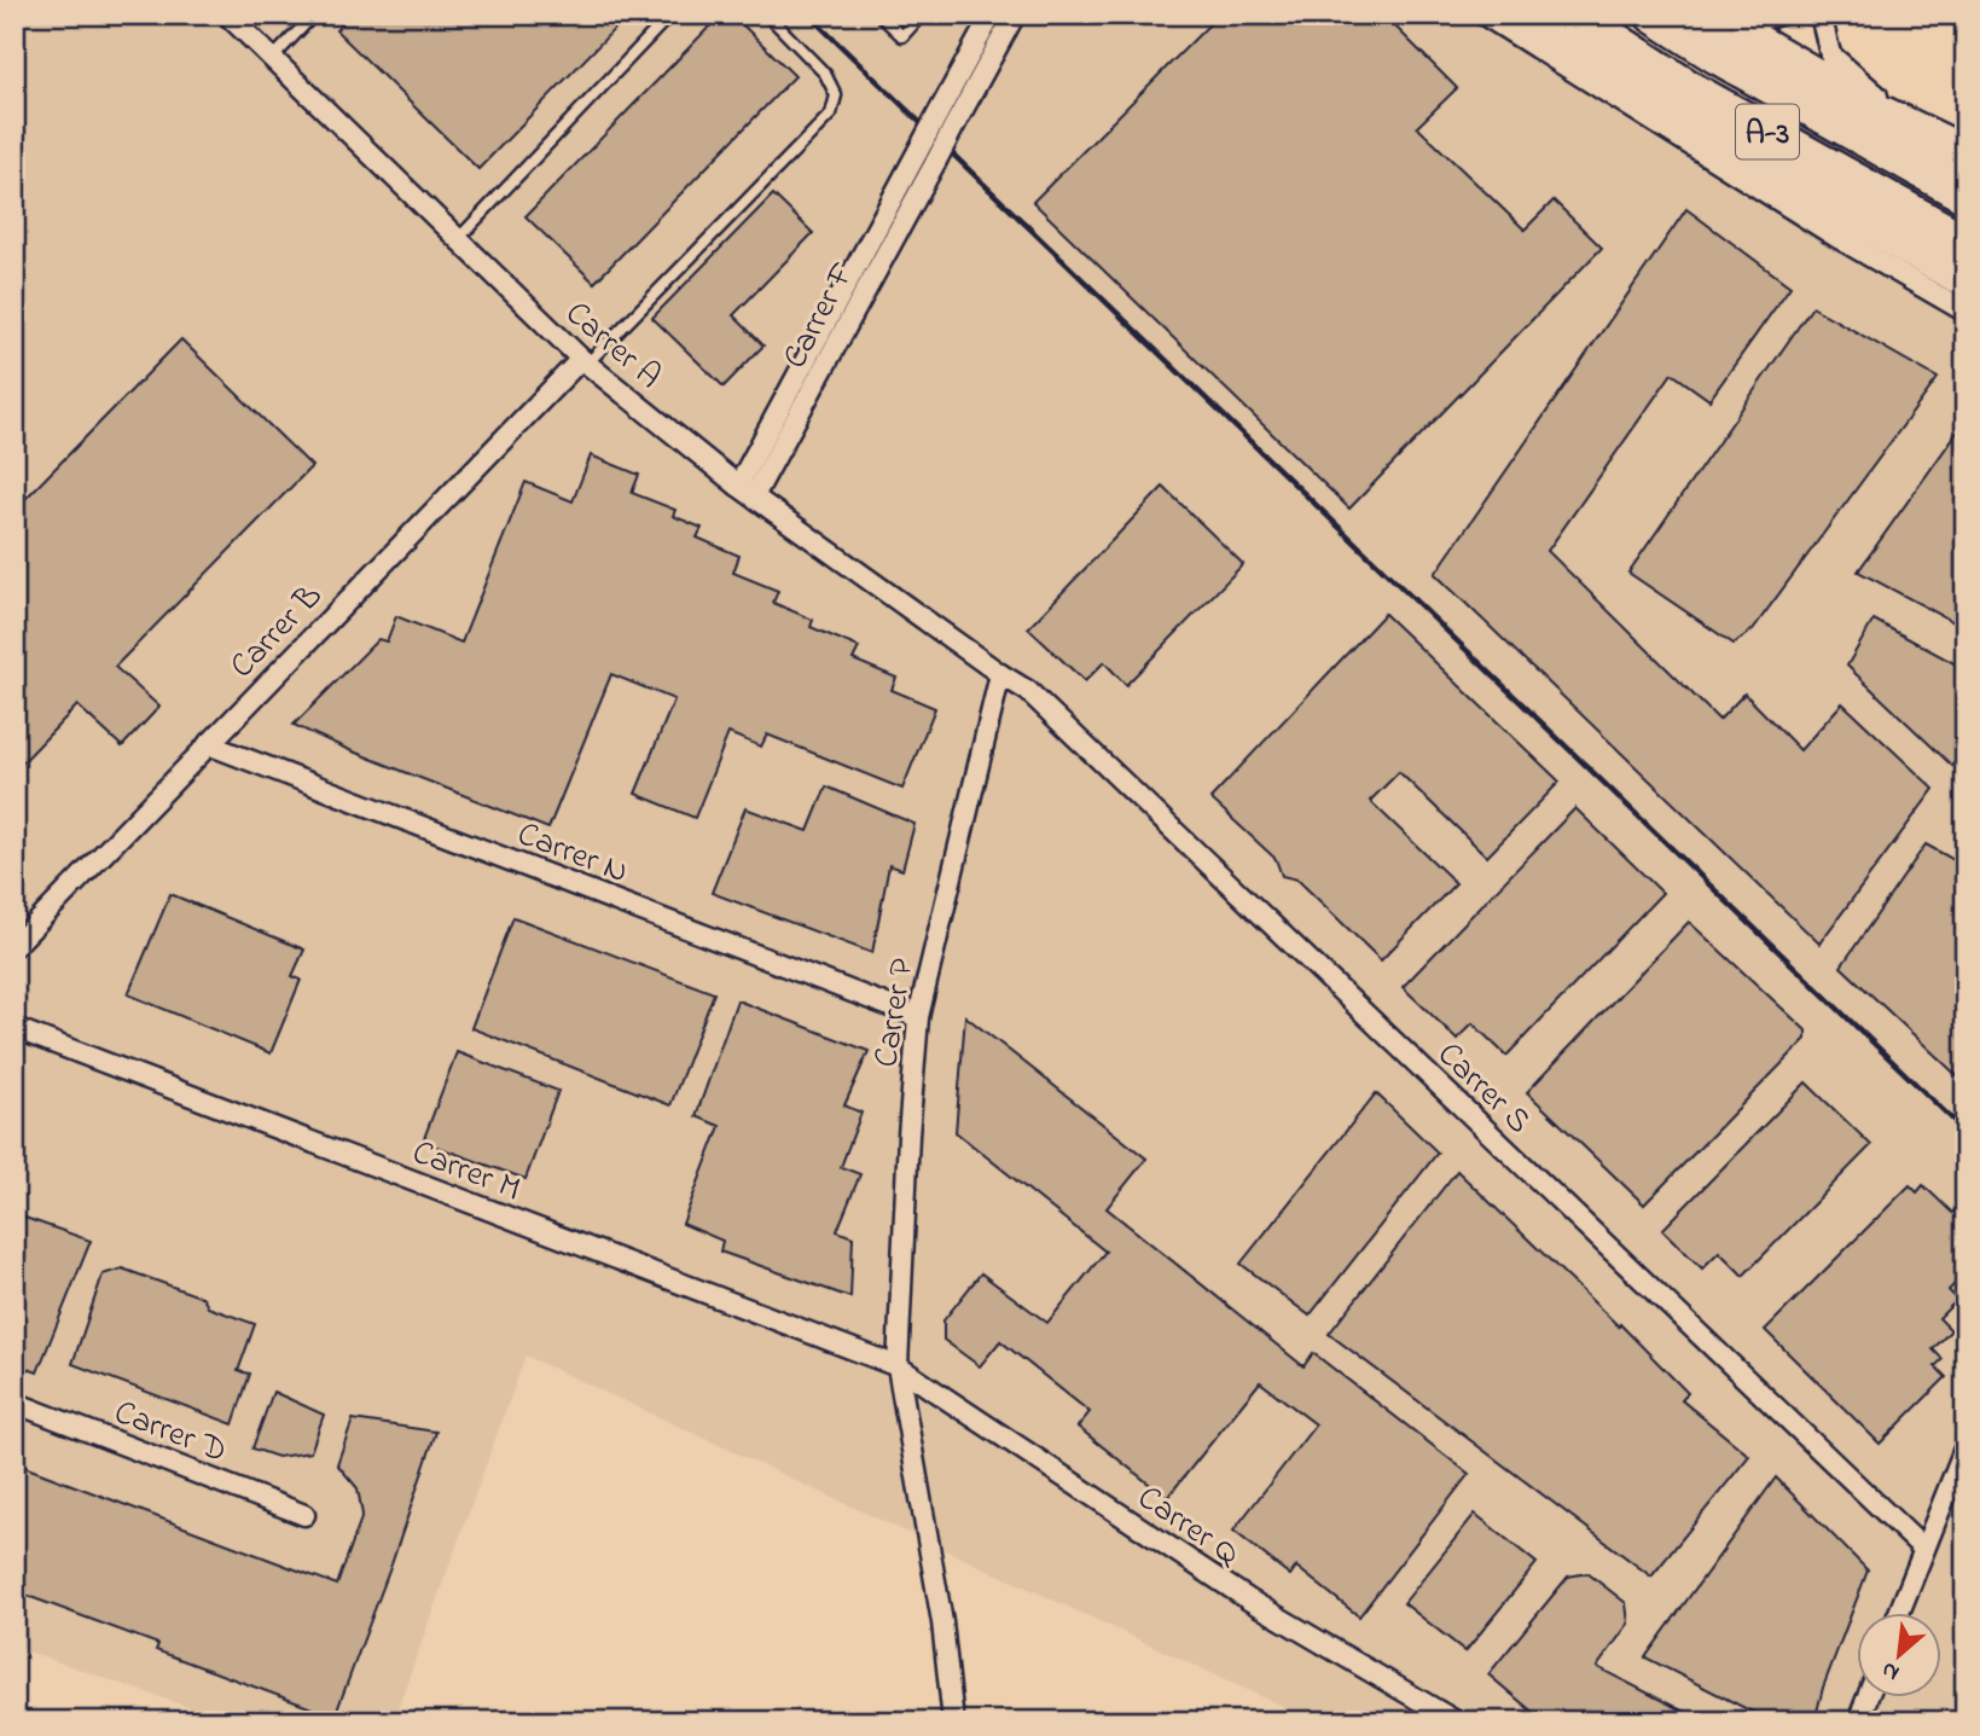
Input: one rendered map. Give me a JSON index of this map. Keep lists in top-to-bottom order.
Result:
{
  "streets": {
    "highway": ["A-3"],
    "street": [
      "Carrer F",
      "Carrer A",
      "Carrer B",
      "Carrer N",
      "Carrer P",
      "Carrer S",
      "Carrer M",
      "Carrer D",
      "Carrer Q"
    ]
  },
  "crossings": [
    ["Carrer F", "Carrer A"],
    ["Carrer A", "Carrer B"],
    ["Carrer A", "Carrer P"],
    ["Carrer A", "Carrer S"],
    ["Carrer B", "Carrer N"],
    ["Carrer N", "Carrer P"],
    ["Carrer P", "Carrer S"],
    ["Carrer P", "Carrer M"],
    ["Carrer P", "Carrer Q"],
    ["Carrer M", "Carrer Q"]
  ],
  "north": "bottom left"
}
